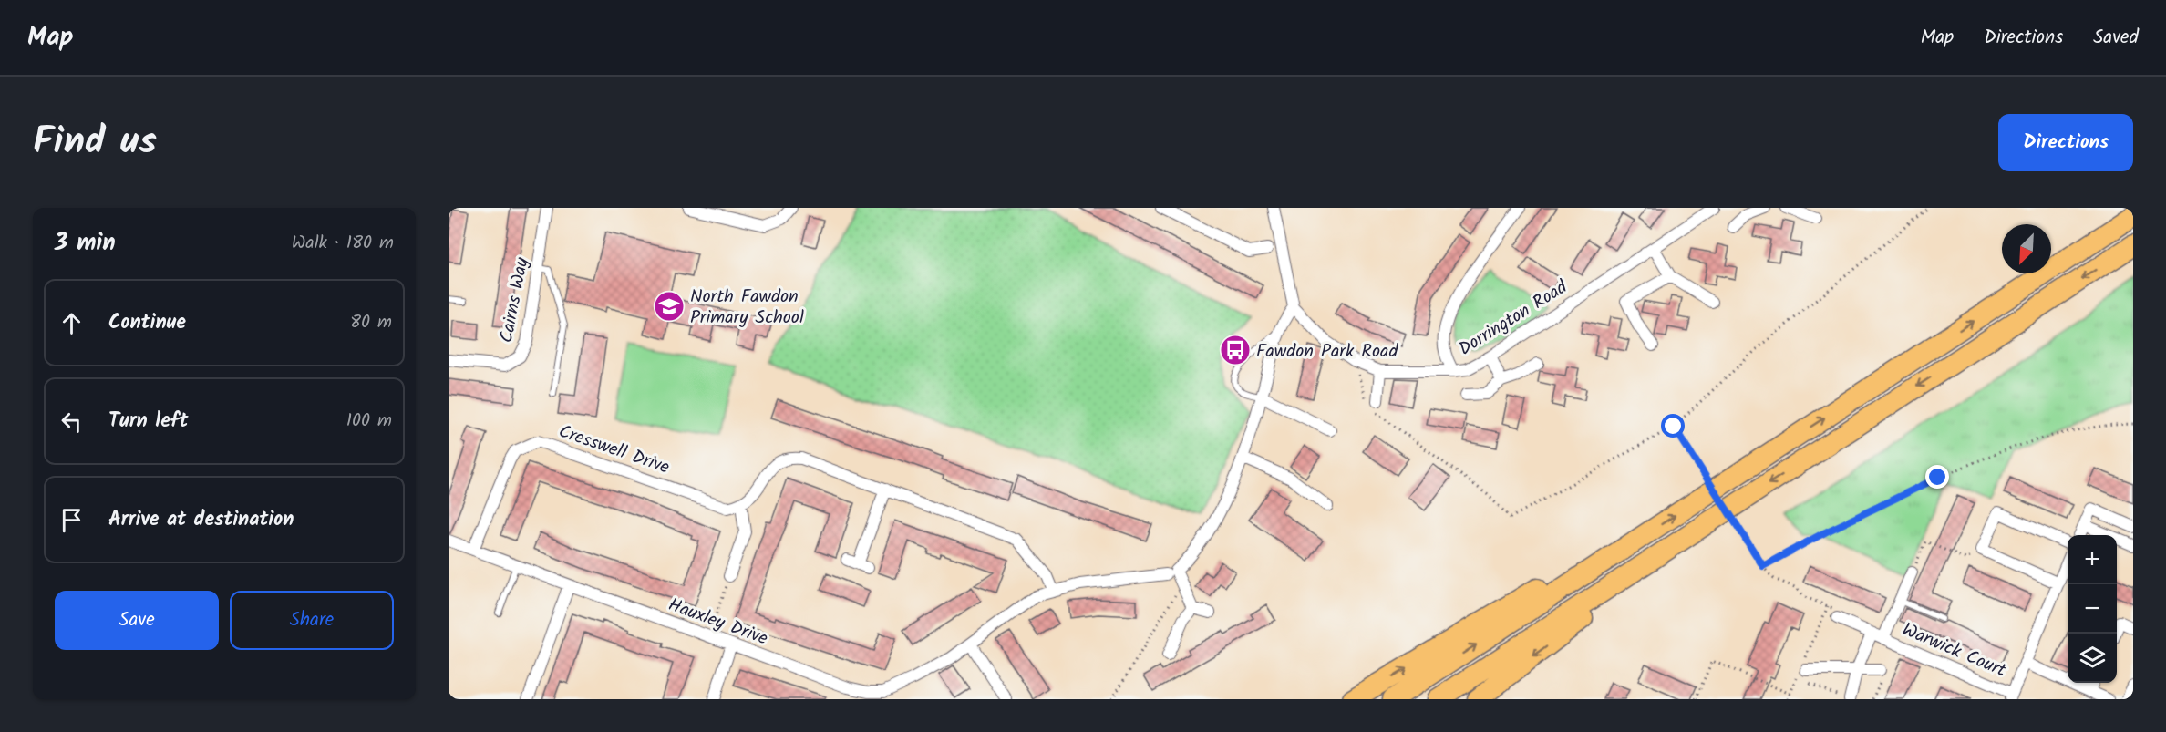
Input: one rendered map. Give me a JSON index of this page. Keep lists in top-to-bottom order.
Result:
{
  "streets": {
    "street": [
      "Cairns Way",
      "Dorrington Road",
      "Cresswell Drive",
      "Hauxley Drive",
      "Warwick Court"
    ]
  },
  "crossings": [
    ["Cresswell Drive", "Hauxley Drive"]
  ],
  "places": {
    "school or university": ["North Fawdon Primary School"],
    "bus stop": ["Fawdon Park Road"]
  },
  "north": "bottom left",
  "page": {
    "header": "Map",
    "nav": ["Map", "Directions", "Saved"],
    "title": "Find us",
    "buttons": [
      "Directions",
      ["Save", "Share"]
    ],
    "heading": ["3 min", "Walk · 180 m"],
    "list": [
      ["Continue", "80 m"],
      ["Turn left", "100 m"],
      "Arrive at destination"
    ],
    "map_buttons": ["+", "−"]
  }
}
